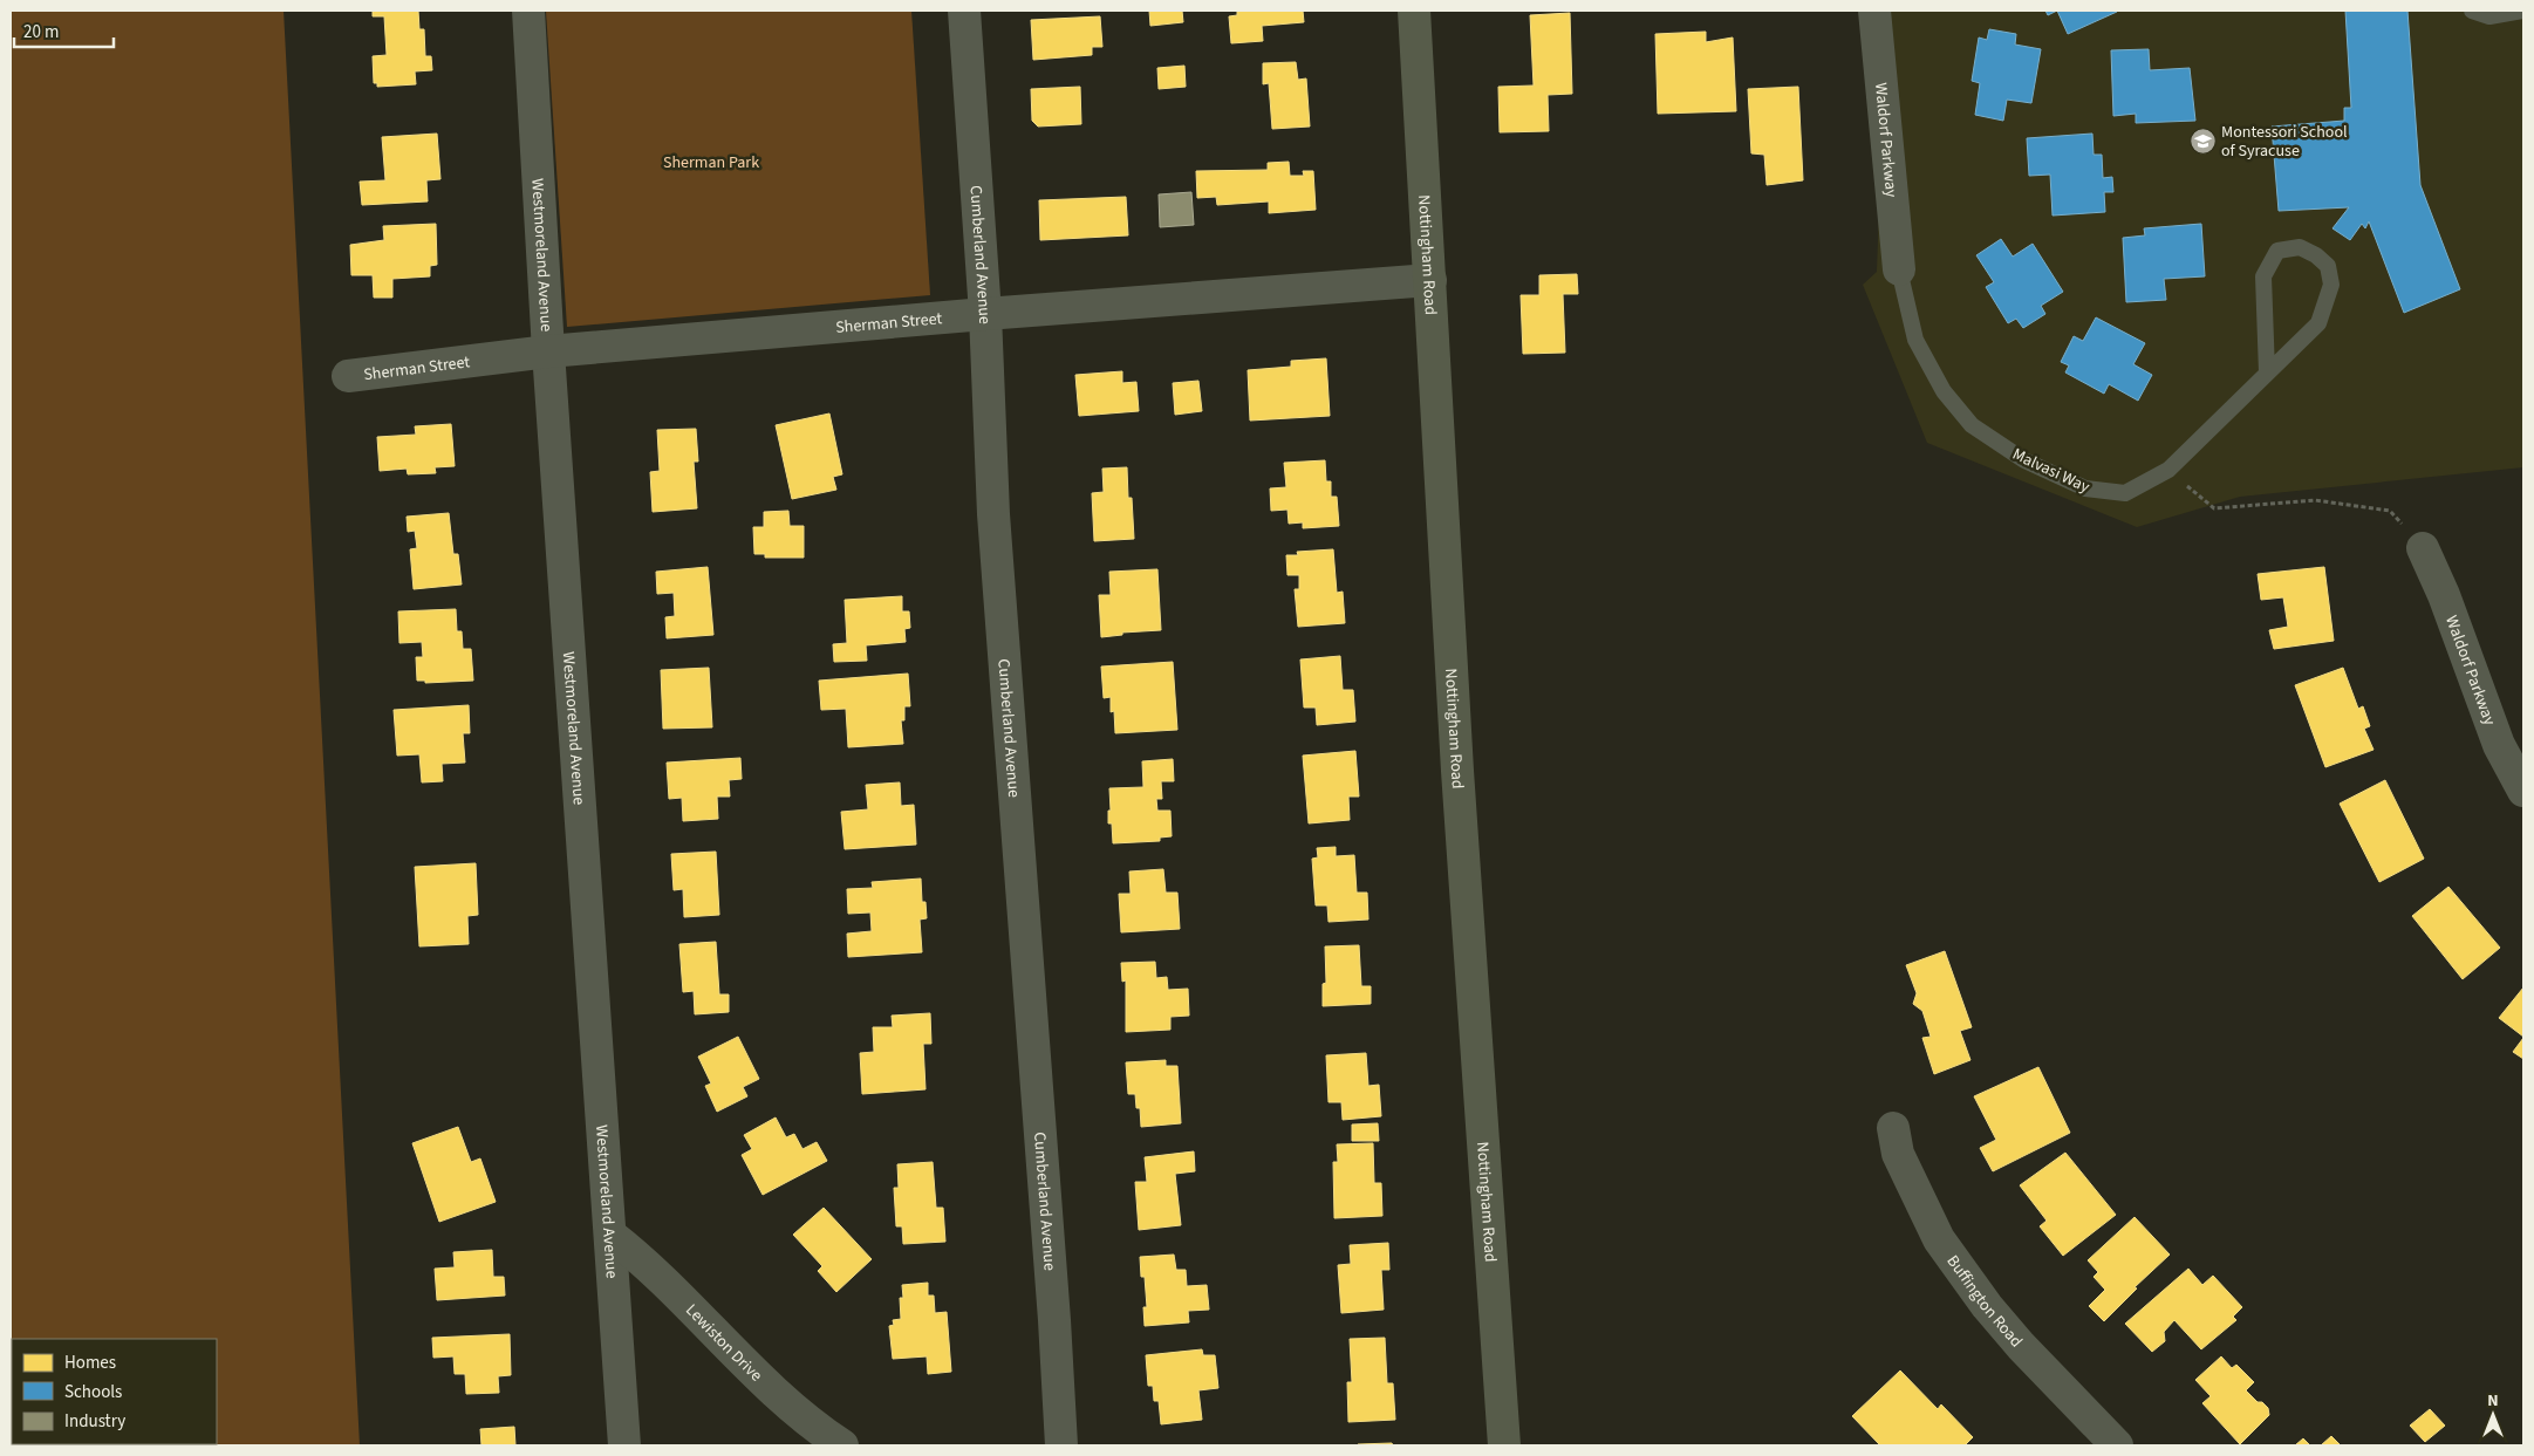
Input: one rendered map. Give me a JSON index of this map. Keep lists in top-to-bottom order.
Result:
{
  "streets": {
    "street": [
      "Waldorf Parkway",
      "Cumberland Avenue",
      "Nottingham Road",
      "Westmoreland Avenue",
      "Sherman Street",
      "Buffington Road",
      "Lewiston Drive"
    ],
    "lane": ["Malvasi Way"]
  },
  "crossings": [
    ["Waldorf Parkway", "Malvasi Way"],
    ["Cumberland Avenue", "Sherman Street"],
    ["Nottingham Road", "Sherman Street"],
    ["Westmoreland Avenue", "Sherman Street"],
    ["Westmoreland Avenue", "Lewiston Drive"]
  ],
  "parks": ["Sherman Park"],
  "places": {
    "school or university": ["Montessori School of Syracuse"]
  },
  "legend": ["Homes", "Schools", "Industry"],
  "scale_bar": "20 m",
  "north": "top"
}
